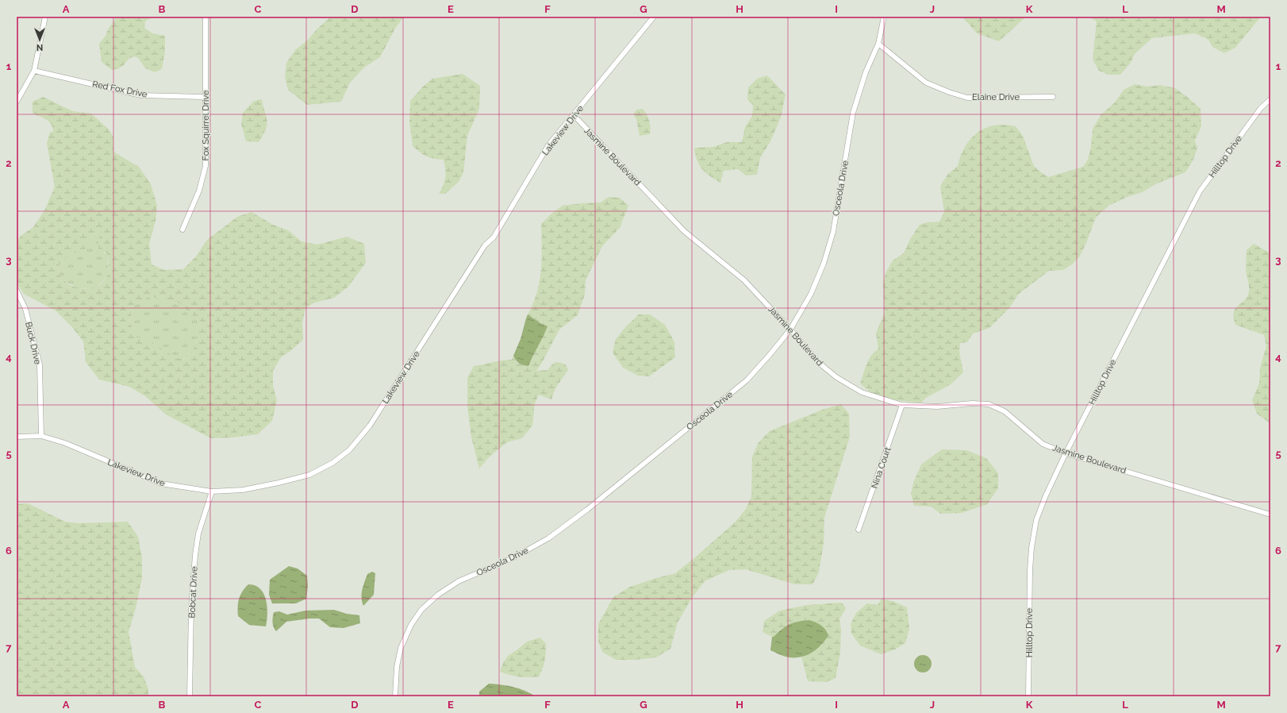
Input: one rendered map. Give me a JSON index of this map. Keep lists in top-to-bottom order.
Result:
{
  "streets": {
    "street": [
      "Red Fox Drive",
      "Elaine Drive",
      "Fox Squirrel Drive",
      "Lakeview Drive",
      "Jasmine Boulevard",
      "Hilltop Drive",
      "Osceola Drive",
      "Buck Drive",
      "Nina Court",
      "Bobcat Drive"
    ]
  },
  "crossings": [
    ["Red Fox Drive", "Fox Squirrel Drive"],
    ["Elaine Drive", "Osceola Drive"],
    ["Lakeview Drive", "Jasmine Boulevard"],
    ["Lakeview Drive", "Buck Drive"],
    ["Lakeview Drive", "Bobcat Drive"],
    ["Jasmine Boulevard", "Hilltop Drive"],
    ["Jasmine Boulevard", "Osceola Drive"],
    ["Jasmine Boulevard", "Nina Court"]
  ],
  "north": "bottom",
  "grid": {
    "columns": [
      "A",
      "B",
      "C",
      "D",
      "E",
      "F",
      "G",
      "H",
      "I",
      "J",
      "K",
      "L",
      "M"
    ],
    "rows": [
      "1",
      "2",
      "3",
      "4",
      "5",
      "6",
      "7"
    ]
  }
}
